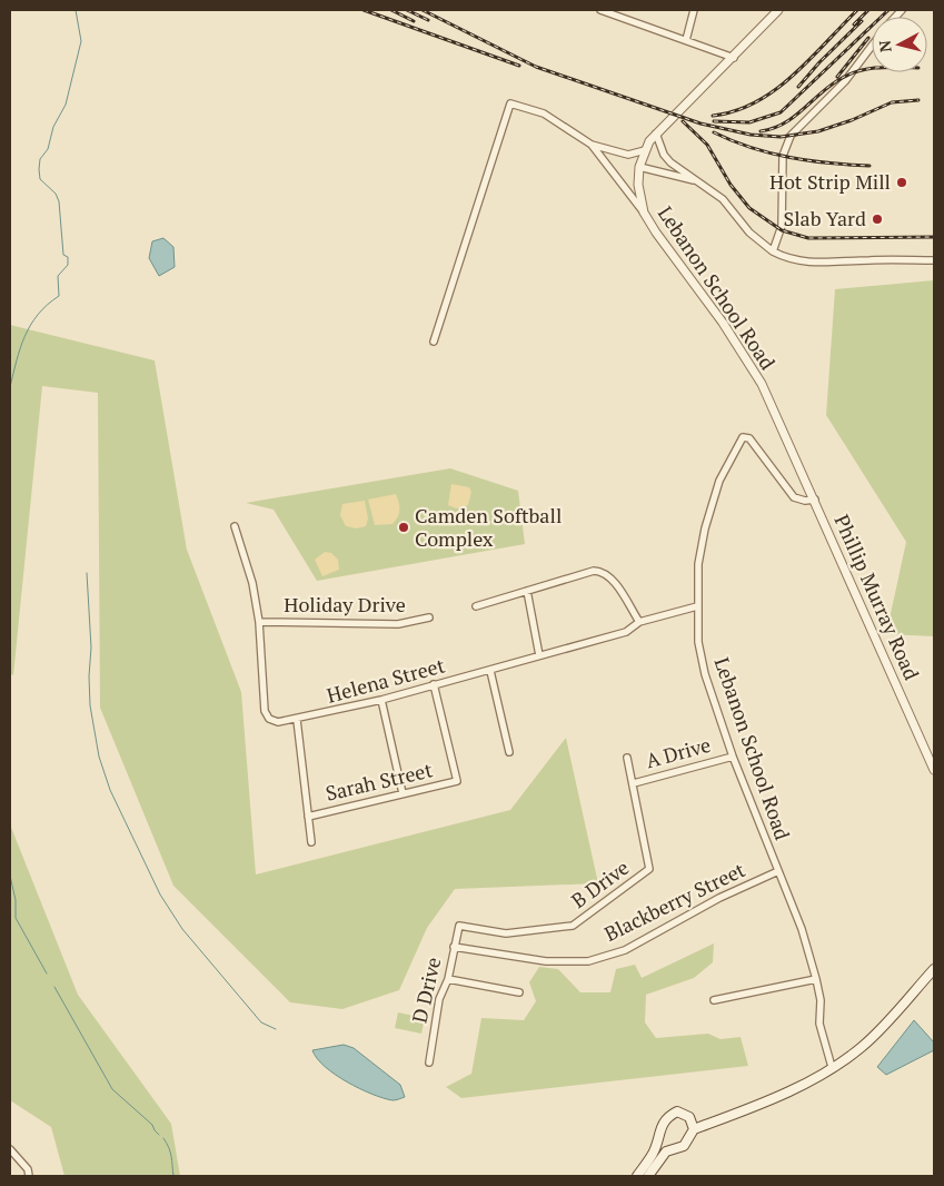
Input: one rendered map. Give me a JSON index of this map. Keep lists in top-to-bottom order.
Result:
{
  "streets": {
    "street": [
      "Lebanon School Road",
      "Phillip Murray Road",
      "Holiday Drive",
      "Helena Street",
      "A Drive",
      "Sarah Street",
      "B Drive",
      "Blackberry Street",
      "D Drive"
    ]
  },
  "crossings": [
    ["Lebanon School Road", "Phillip Murray Road"],
    ["Lebanon School Road", "Helena Street"],
    ["Lebanon School Road", "A Drive"],
    ["Lebanon School Road", "Blackberry Street"],
    ["Holiday Drive", "Helena Street"],
    ["Helena Street", "Sarah Street"],
    ["A Drive", "B Drive"],
    ["B Drive", "D Drive"],
    ["Blackberry Street", "D Drive"]
  ],
  "places": ["Hot Strip Mill", "Slab Yard", "Camden Softball Complex"],
  "north": "left"
}
